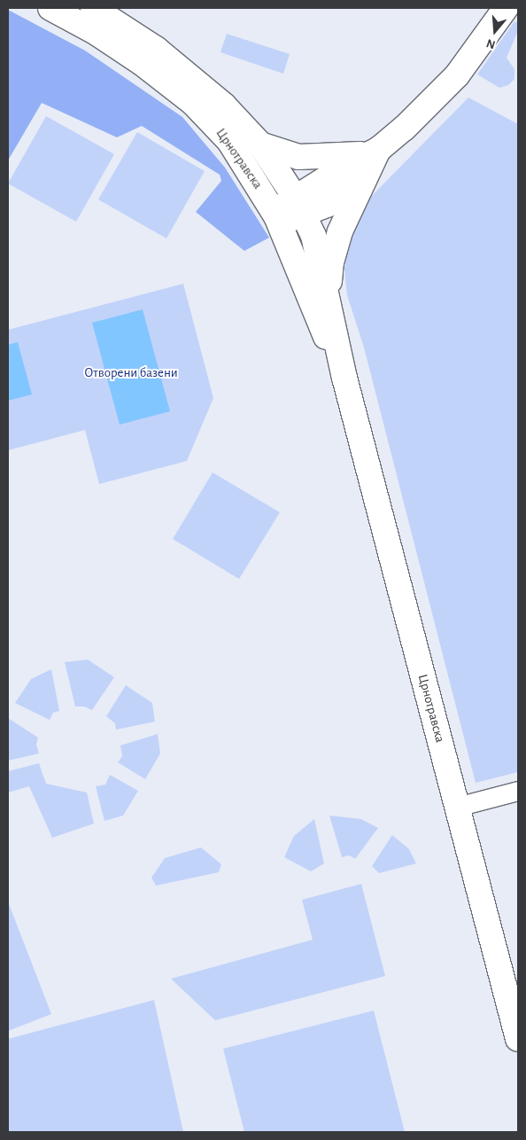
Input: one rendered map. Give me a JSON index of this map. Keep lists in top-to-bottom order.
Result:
{
  "streets": {
    "main road": ["Црнотравска"]
  },
  "parks": ["Отворени базени"],
  "north": "bottom"
}
